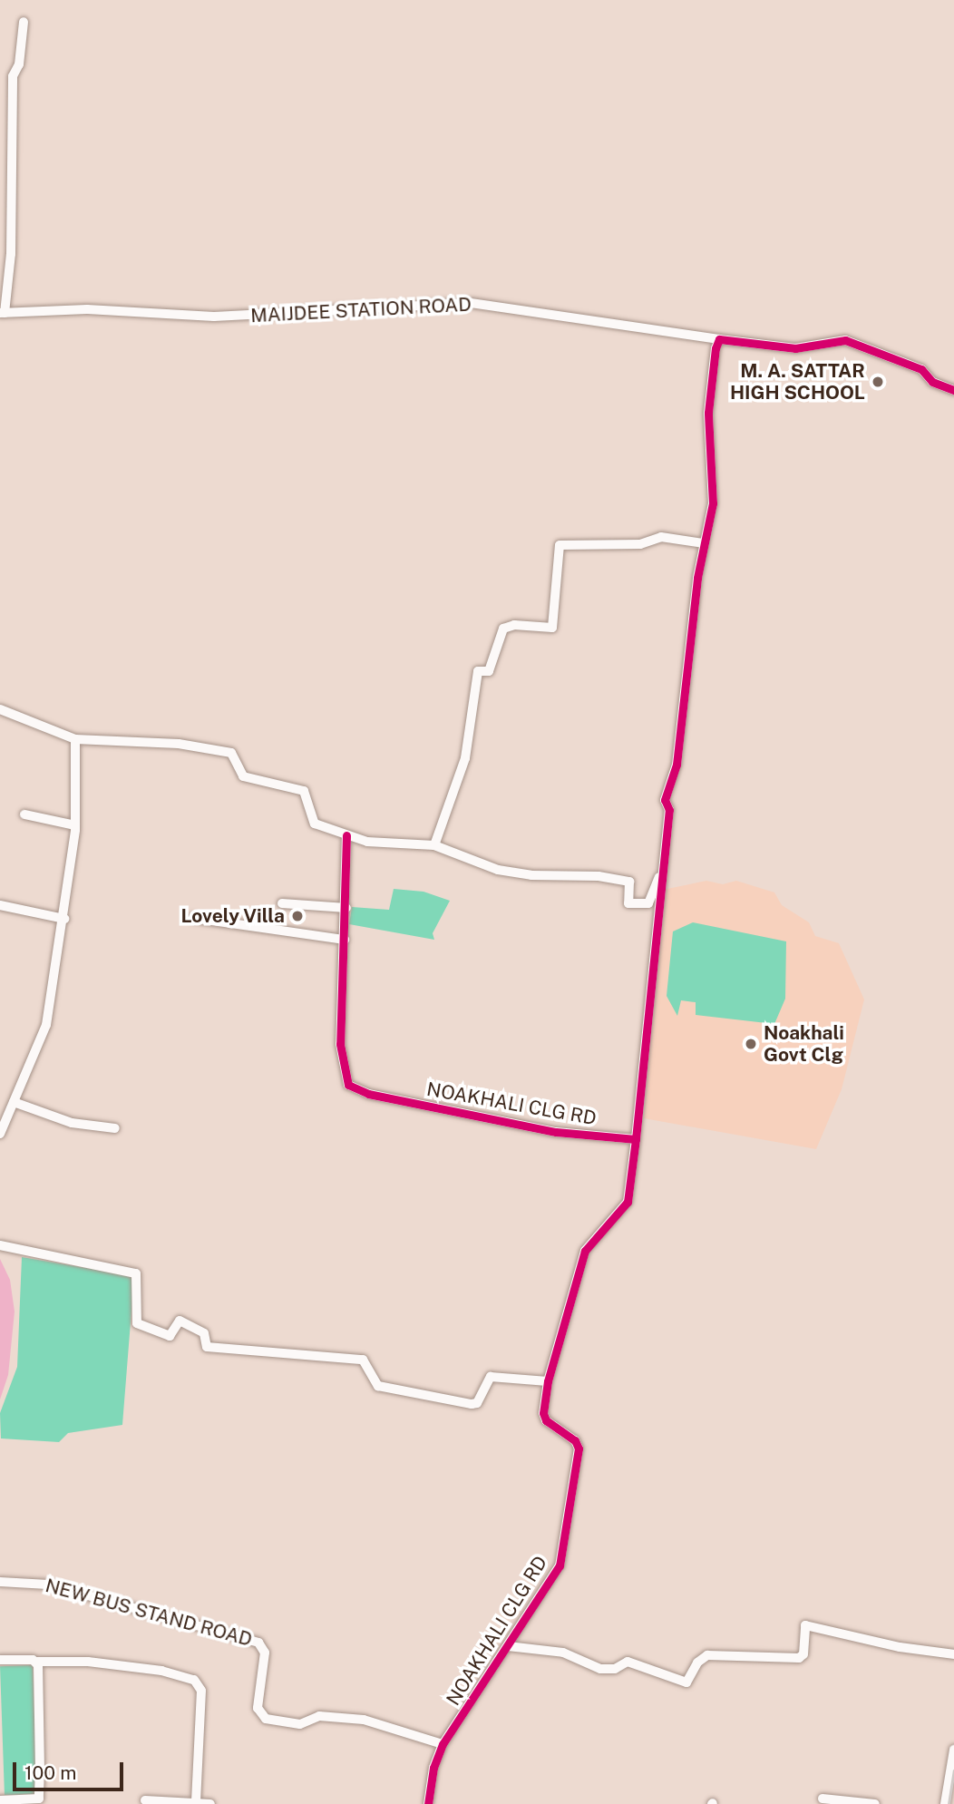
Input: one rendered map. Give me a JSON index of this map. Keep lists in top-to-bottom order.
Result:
{
  "streets": {
    "street": ["MAIJDEE STATION ROAD", "NOAKHALI CLG RD", "NEW BUS STAND ROAD"]
  },
  "crossings": [
    ["NOAKHALI CLG RD", "NEW BUS STAND ROAD"]
  ],
  "places": ["M. A. SATTAR HIGH SCHOOL", "Lovely Villa", "Noakhali Govt Clg"],
  "scale_bar": "100 m"
}
